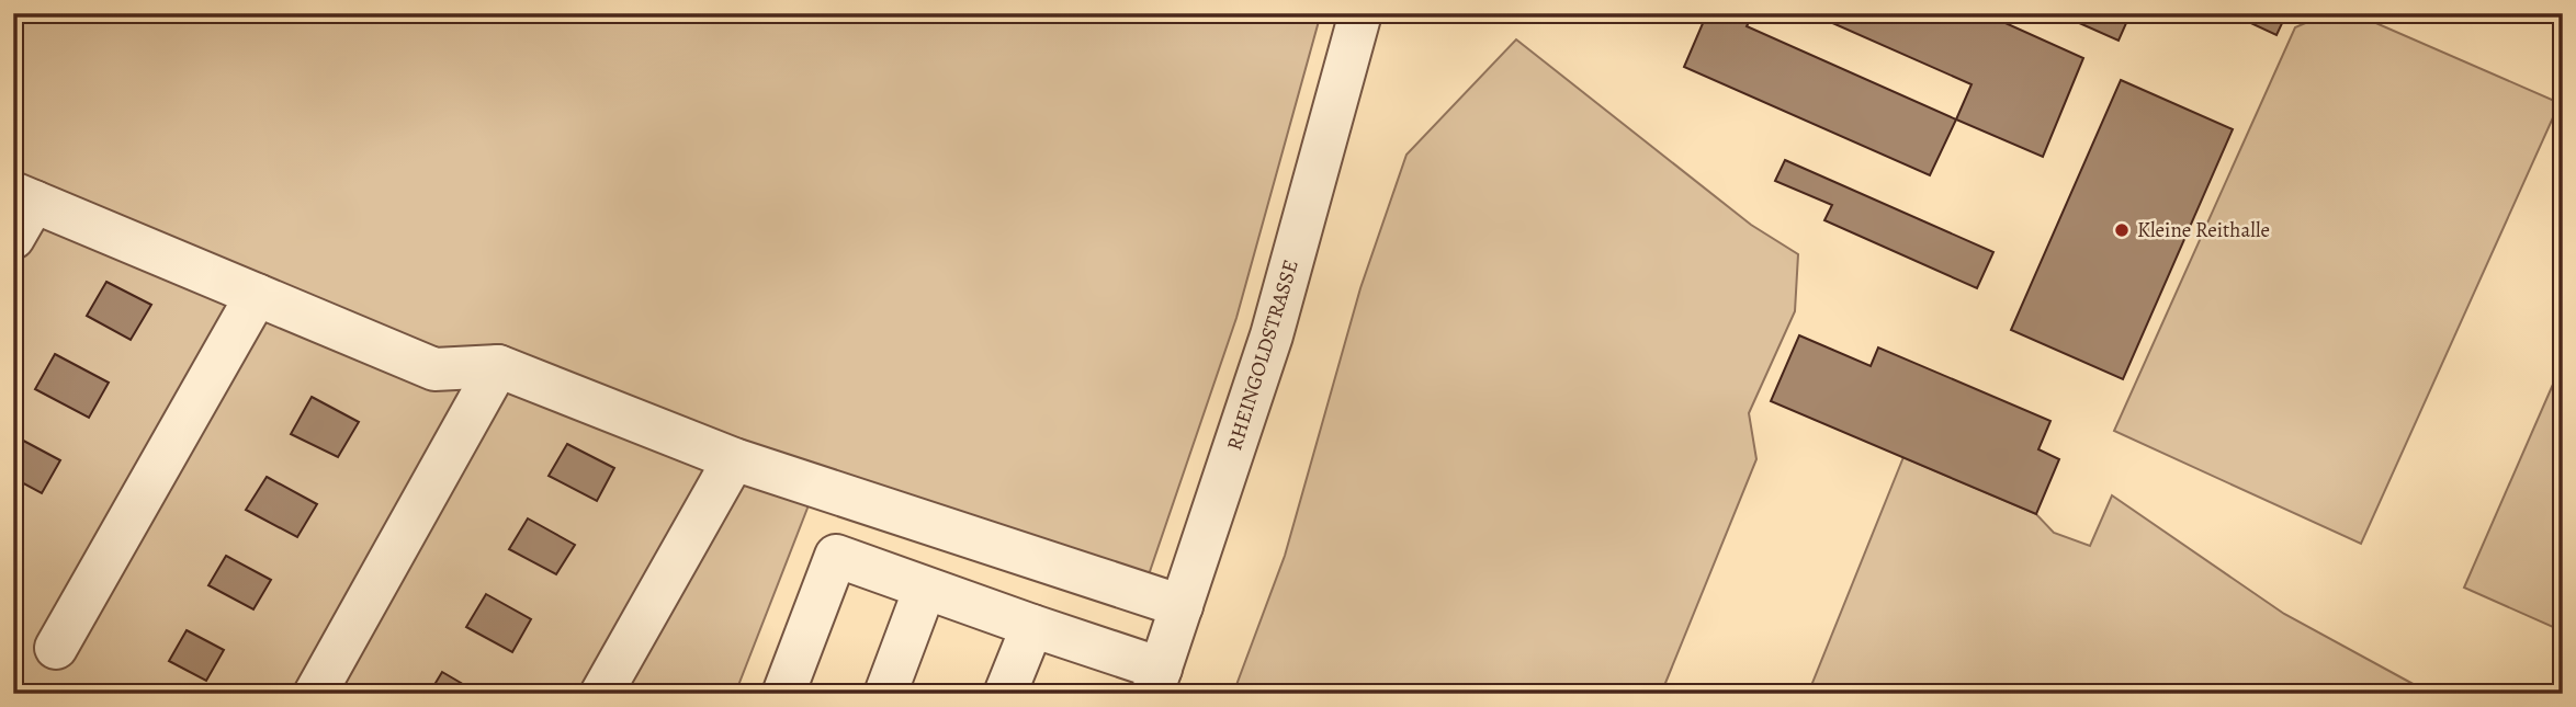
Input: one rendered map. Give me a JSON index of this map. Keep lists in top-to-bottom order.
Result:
{
  "streets": {
    "street": ["RHEINGOLDSTRASSE"]
  },
  "places": ["Kleine Reithalle"]
}
